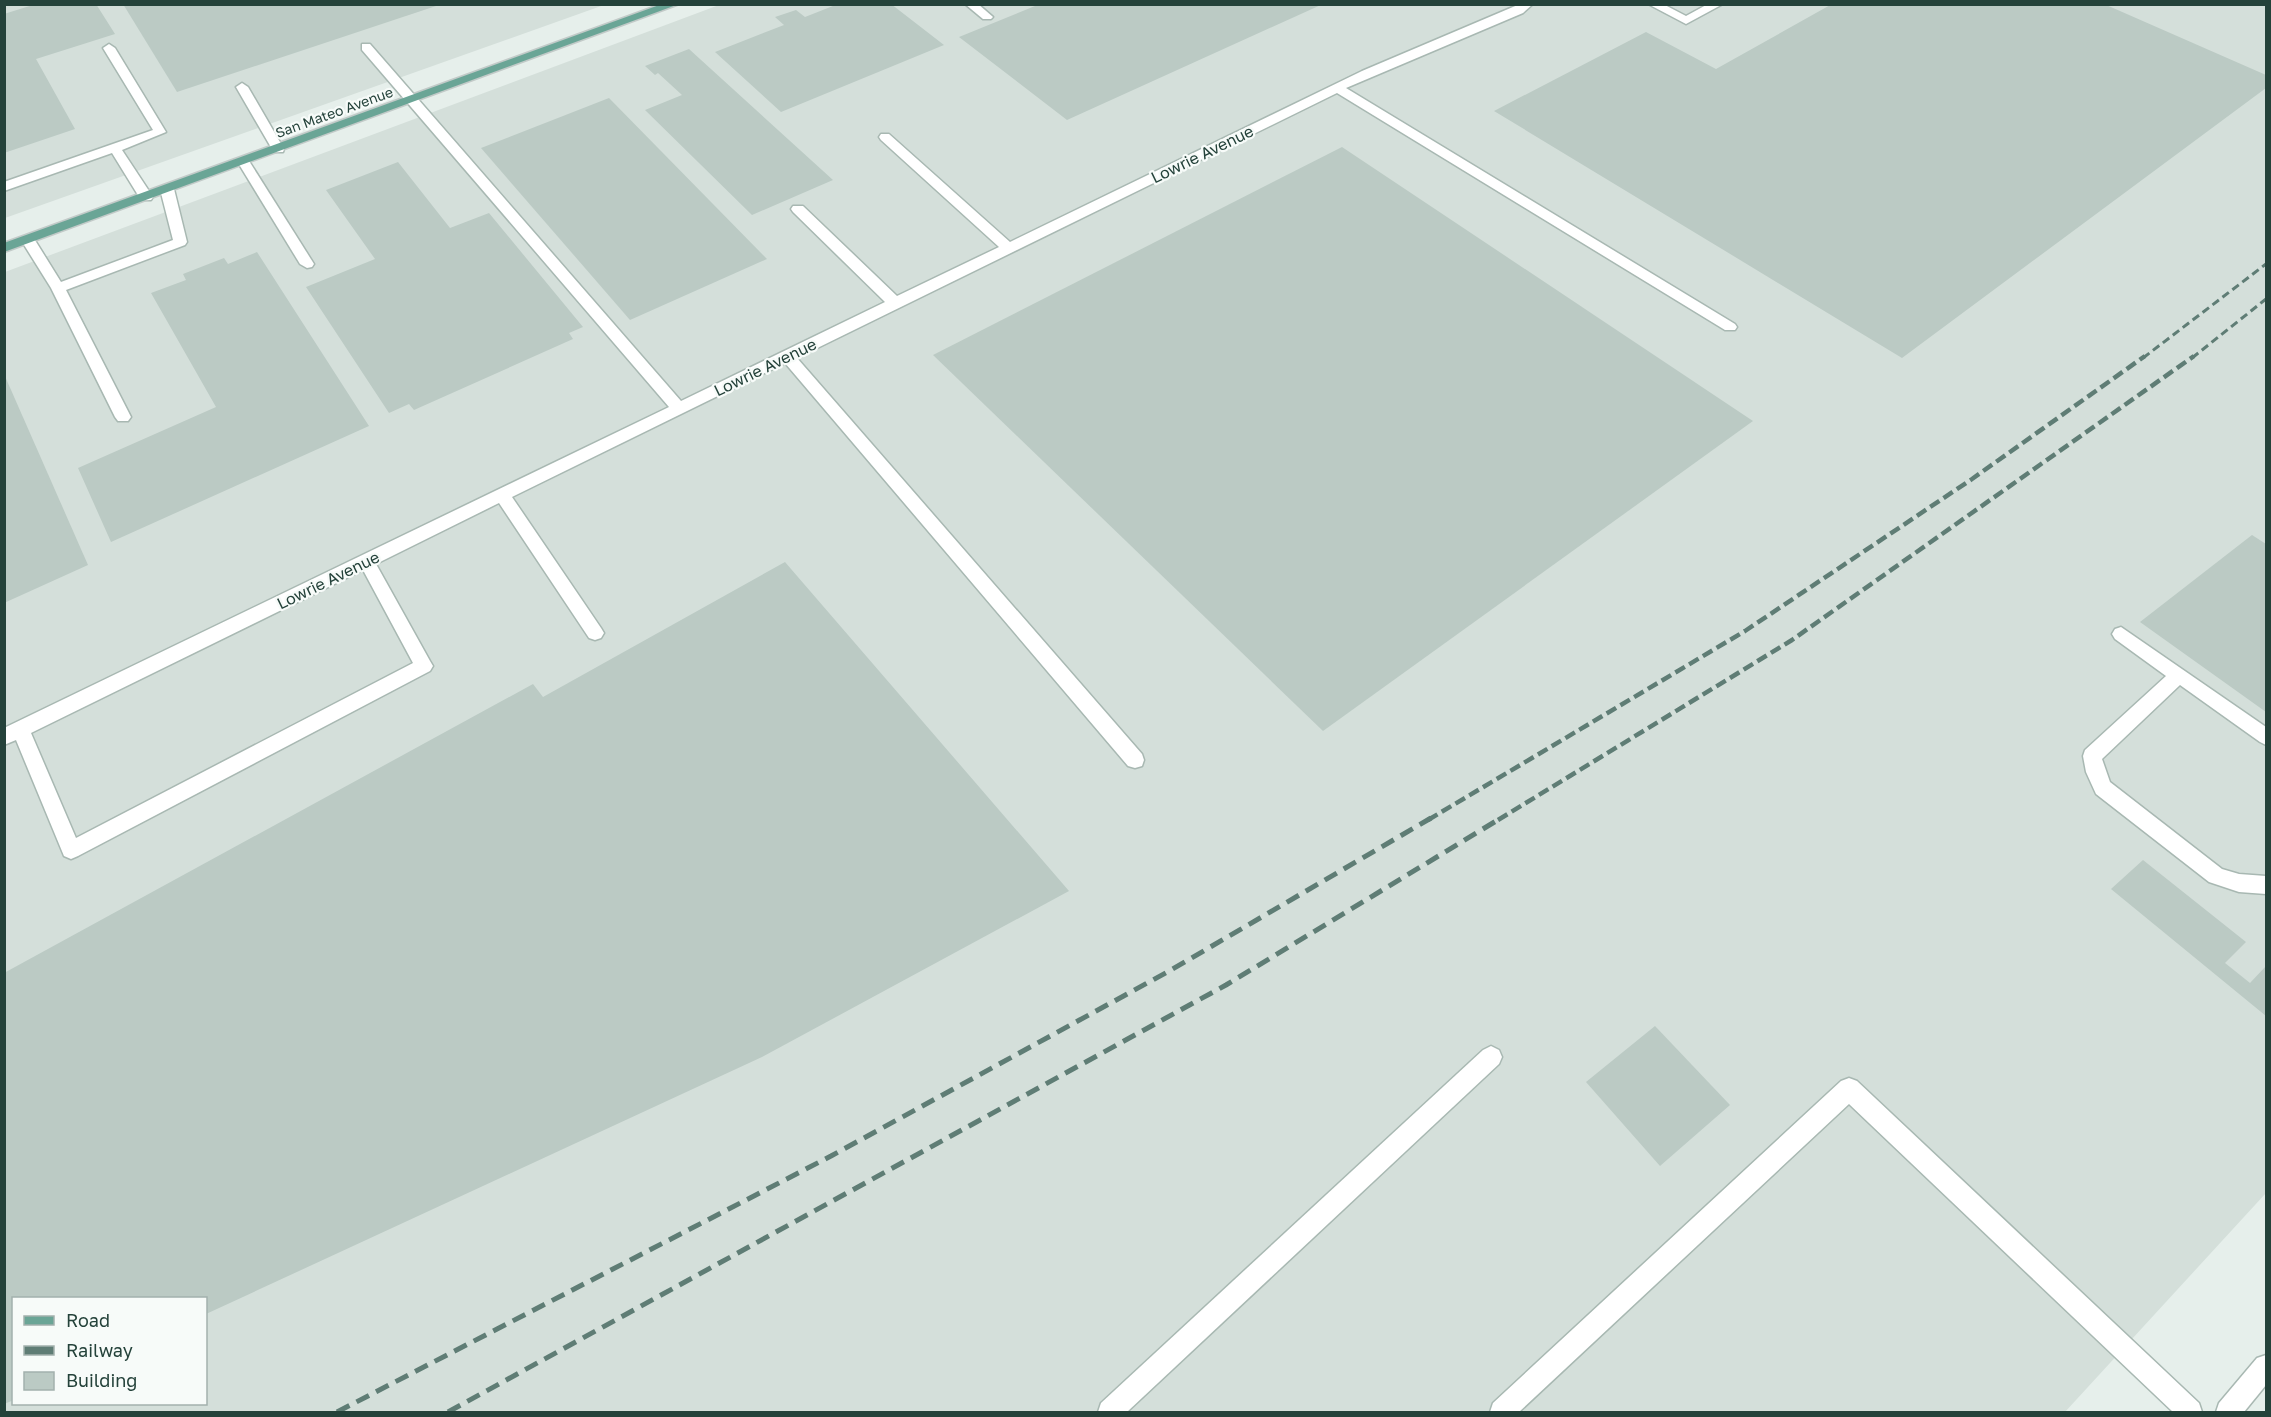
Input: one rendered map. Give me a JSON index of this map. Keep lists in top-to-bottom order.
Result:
{
  "streets": {
    "main road": ["San Mateo Avenue"],
    "street": ["Lowrie Avenue"]
  },
  "legend": ["Road", "Railway", "Building"]
}
